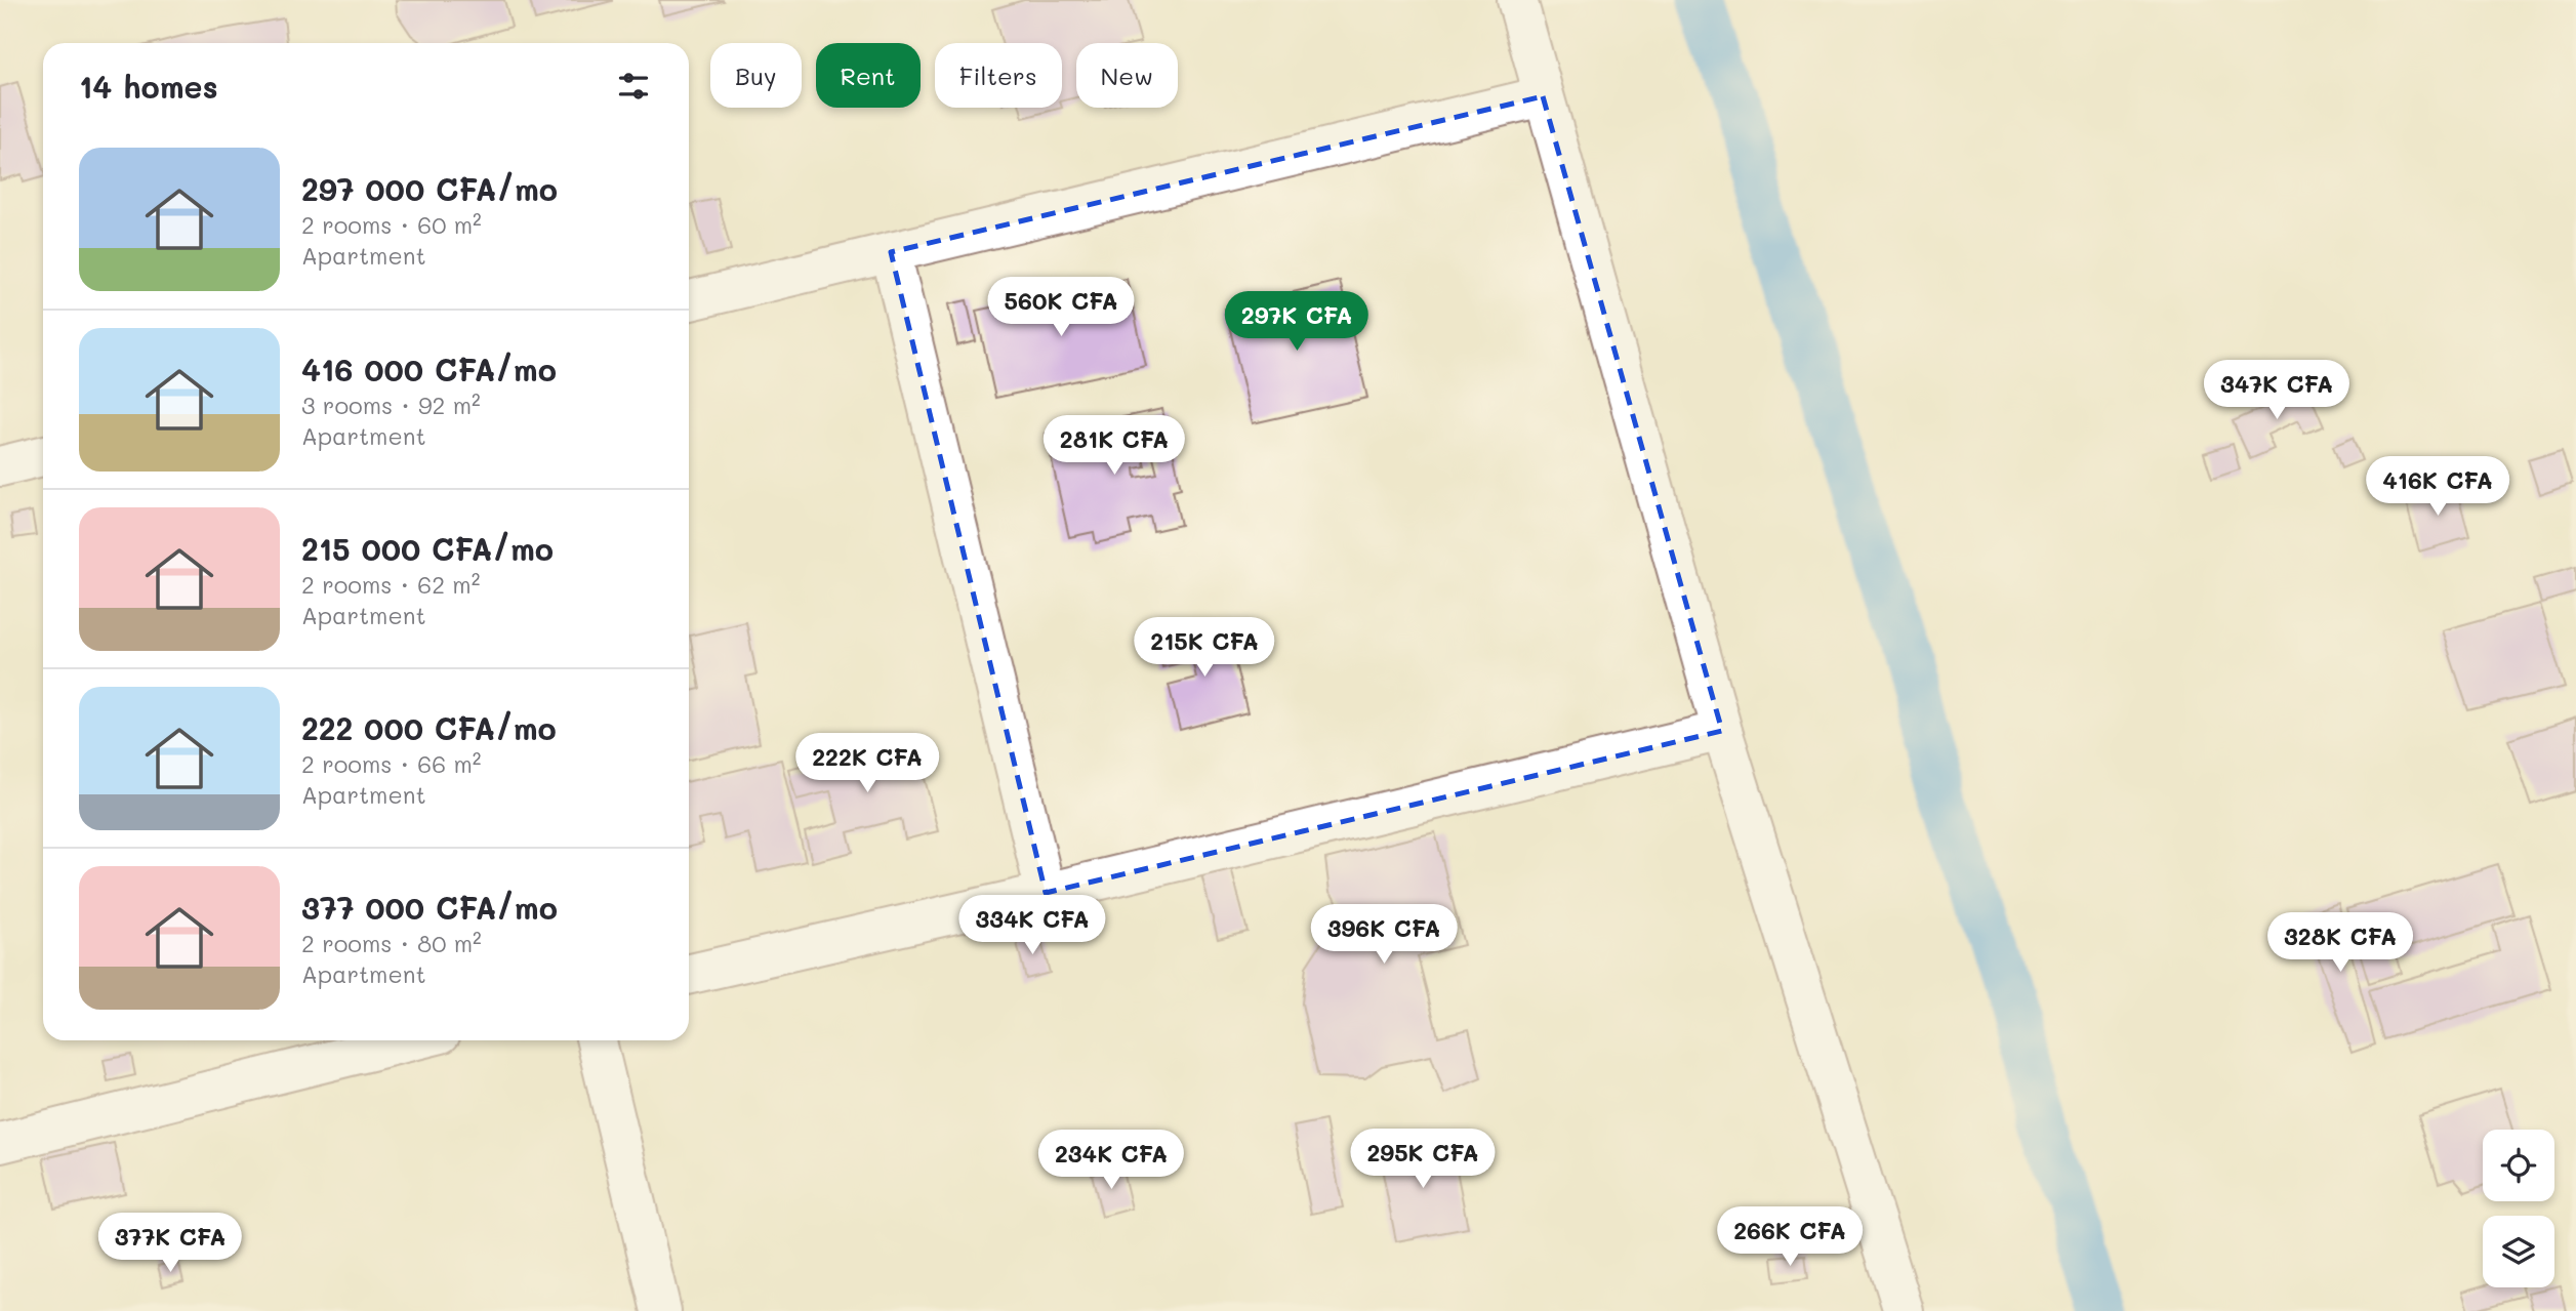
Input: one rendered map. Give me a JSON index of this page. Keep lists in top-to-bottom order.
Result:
{
  "page": {
    "chip": [
      "Buy",
      "Rent",
      "Filters",
      "New"
    ],
    "heading": "14 homes",
    "list": [
      {
        "name": "297 000 CFA/mo",
        "note": "2 rooms · 60 m² · Apartment"
      },
      {
        "name": "416 000 CFA/mo",
        "note": "3 rooms · 92 m² · Apartment"
      },
      {
        "name": "215 000 CFA/mo",
        "note": "2 rooms · 62 m² · Apartment"
      },
      {
        "name": "222 000 CFA/mo",
        "note": "2 rooms · 66 m² · Apartment"
      },
      {
        "name": "377 000 CFA/mo",
        "note": "2 rooms · 80 m² · Apartment"
      }
    ],
    "price": [
      "560K CFA",
      "297K CFA",
      "347K CFA",
      "281K CFA",
      "416K CFA",
      "215K CFA",
      "222K CFA",
      "334K CFA",
      "396K CFA",
      "328K CFA",
      "295K CFA",
      "234K CFA",
      "266K CFA",
      "377K CFA"
    ]
  }
}
